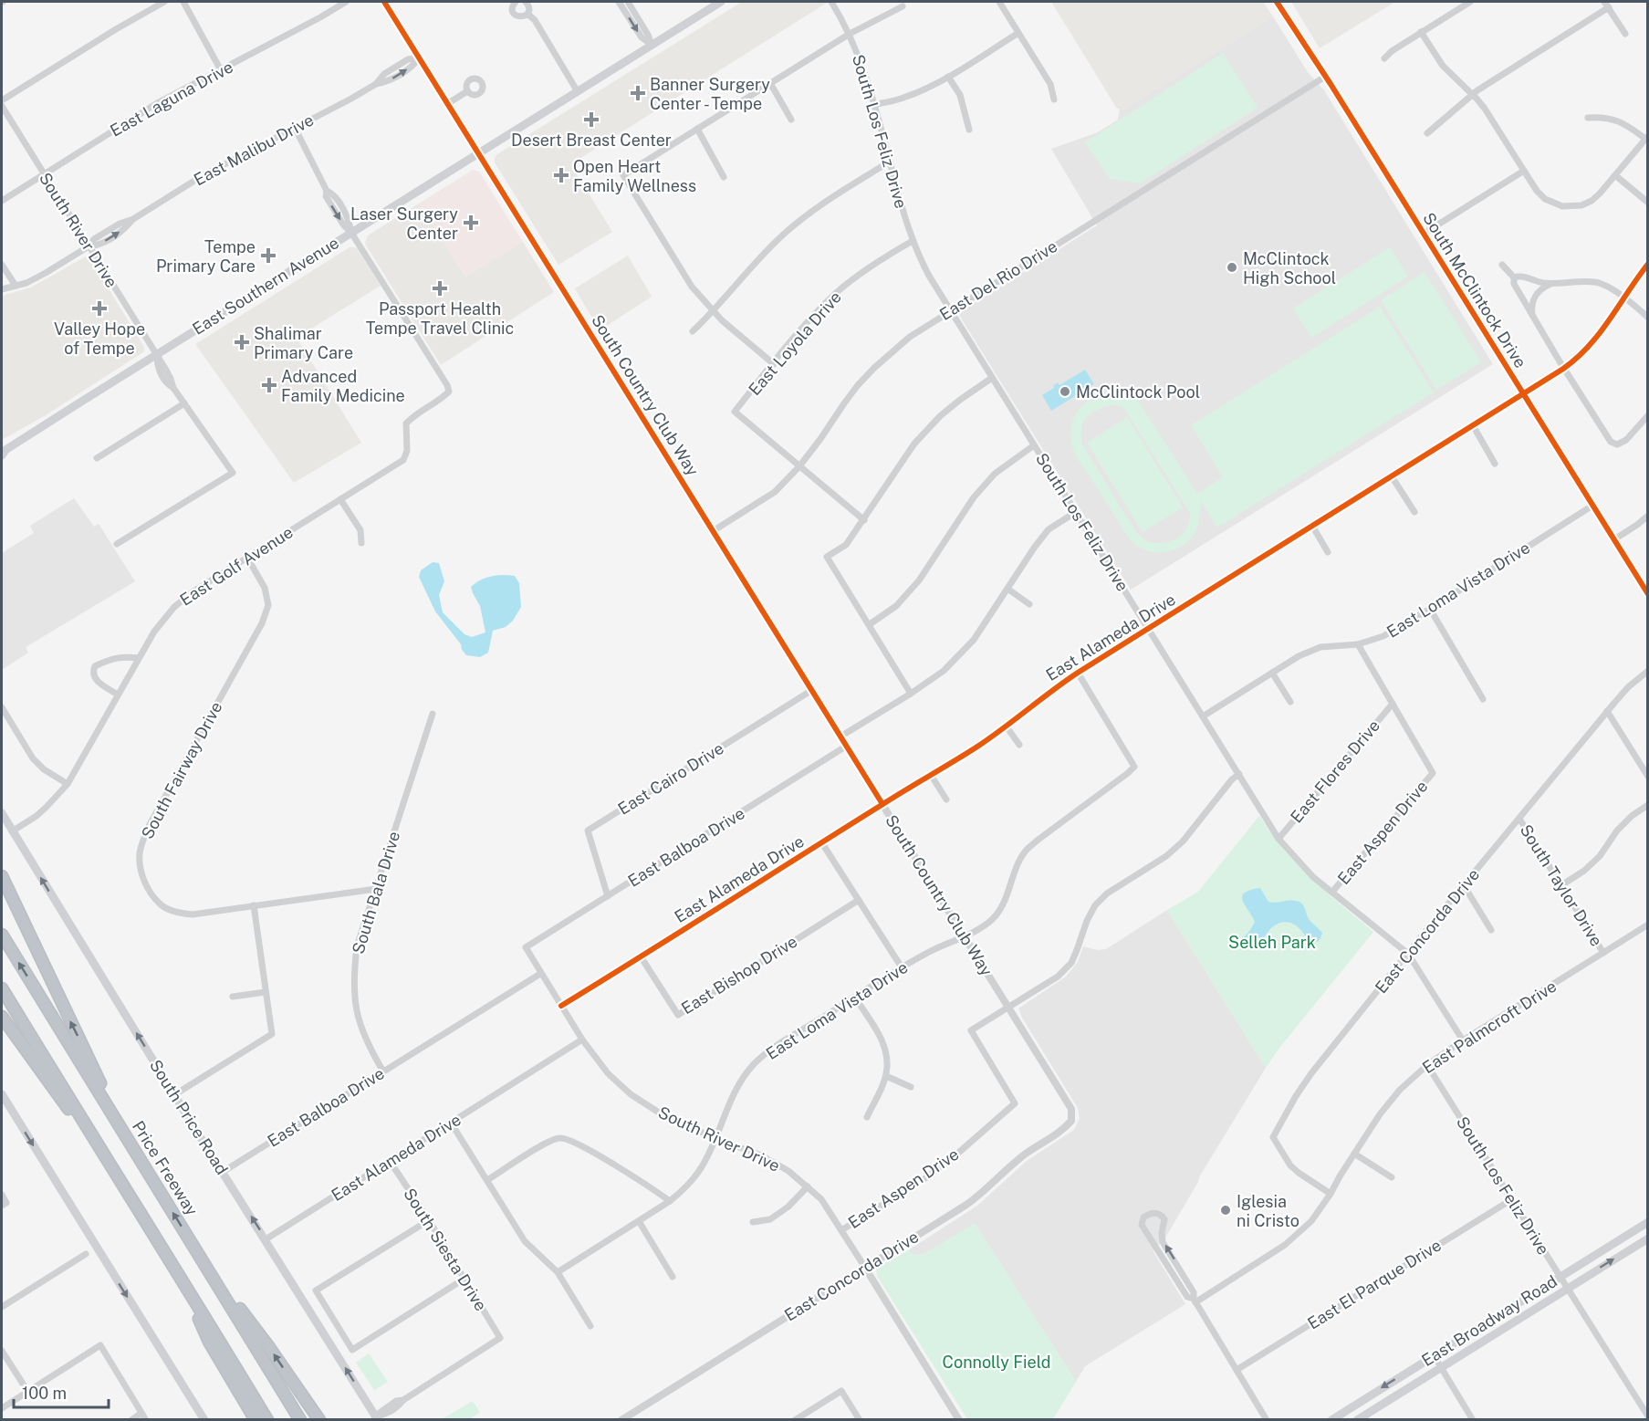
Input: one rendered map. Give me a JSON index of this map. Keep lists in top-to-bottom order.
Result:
{
  "streets": {
    "highway": ["Price Freeway"],
    "main road": [
      "East Southern Avenue",
      "South McClintock Drive",
      "South Price Road",
      "East Broadway Road"
    ],
    "street": [
      "East Laguna Drive",
      "South Los Feliz Drive",
      "East Malibu Drive",
      "South River Drive",
      "East Del Rio Drive",
      "East Loyola Drive",
      "South Country Club Way",
      "East Golf Avenue",
      "East Loma Vista Drive",
      "East Alameda Drive",
      "South Fairway Drive",
      "East Flores Drive",
      "East Cairo Drive",
      "East Aspen Drive",
      "East Balboa Drive",
      "South Taylor Drive",
      "South Bala Drive",
      "East Concorda Drive",
      "East Bishop Drive",
      "East Palmcroft Drive",
      "South Siesta Drive",
      "East El Parque Drive"
    ]
  },
  "crossings": [
    ["East Laguna Drive", "South River Drive"],
    ["South Los Feliz Drive", "East Del Rio Drive"],
    ["South Los Feliz Drive", "East Loyola Drive"],
    ["South Los Feliz Drive", "East Loma Vista Drive"],
    ["South Los Feliz Drive", "East Alameda Drive"],
    ["South Los Feliz Drive", "East Flores Drive"],
    ["South Los Feliz Drive", "East Aspen Drive"],
    ["South Los Feliz Drive", "East Concorda Drive"],
    ["South Los Feliz Drive", "East Palmcroft Drive"],
    ["South Los Feliz Drive", "East El Parque Drive"],
    ["South Los Feliz Drive", "East Broadway Road"],
    ["East Malibu Drive", "South River Drive"],
    ["East Malibu Drive", "South Country Club Way"],
    ["South River Drive", "East Southern Avenue"],
    ["South River Drive", "East Loma Vista Drive"],
    ["South River Drive", "East Alameda Drive"],
    ["South River Drive", "East Aspen Drive"],
    ["South River Drive", "East Balboa Drive"],
    ["South River Drive", "East Concorda Drive"],
    ["East Del Rio Drive", "South McClintock Drive"],
    ["East Del Rio Drive", "East Loyola Drive"],
    ["East Del Rio Drive", "South Country Club Way"],
    ["East Southern Avenue", "South Country Club Way"],
    ["East Southern Avenue", "East Golf Avenue"],
    ["South McClintock Drive", "East Loma Vista Drive"],
    ["South McClintock Drive", "East Alameda Drive"],
    ["South Country Club Way", "East Loma Vista Drive"],
    ["South Country Club Way", "East Alameda Drive"],
    ["South Country Club Way", "East Cairo Drive"],
    ["South Country Club Way", "East Aspen Drive"],
    ["South Country Club Way", "East Balboa Drive"],
    ["South Country Club Way", "East Concorda Drive"],
    ["East Golf Avenue", "South Fairway Drive"],
    ["East Golf Avenue", "South Price Road"],
    ["East Loma Vista Drive", "East Alameda Drive"],
    ["East Alameda Drive", "East Bishop Drive"],
    ["East Alameda Drive", "South Price Road"],
    ["East Alameda Drive", "South Siesta Drive"],
    ["South Fairway Drive", "South Bala Drive"],
    ["East Flores Drive", "East Aspen Drive"],
    ["East Cairo Drive", "East Balboa Drive"],
    ["East Balboa Drive", "South Bala Drive"],
    ["East Balboa Drive", "South Price Road"],
    ["South Taylor Drive", "East Concorda Drive"],
    ["South Taylor Drive", "East Palmcroft Drive"],
    ["East Concorda Drive", "East Palmcroft Drive"],
    ["South Price Road", "South Siesta Drive"]
  ],
  "one_way": ["South Price Road"],
  "parks": ["Selleh Park", "Connolly Field"],
  "places": {
    "health": [
      "Banner Surgery Center - Tempe",
      "Desert Breast Center",
      "Open Heart Family Wellness",
      "Laser Surgery Center",
      "Tempe Primary Care",
      "Passport Health Tempe Travel Clinic",
      "Valley Hope of Tempe",
      "Shalimar Primary Care",
      "Advanced Family Medicine"
    ],
    "other": ["McClintock High School", "McClintock Pool", "Iglesia ni Cristo"]
  },
  "scale_bar": "100 m"
}
